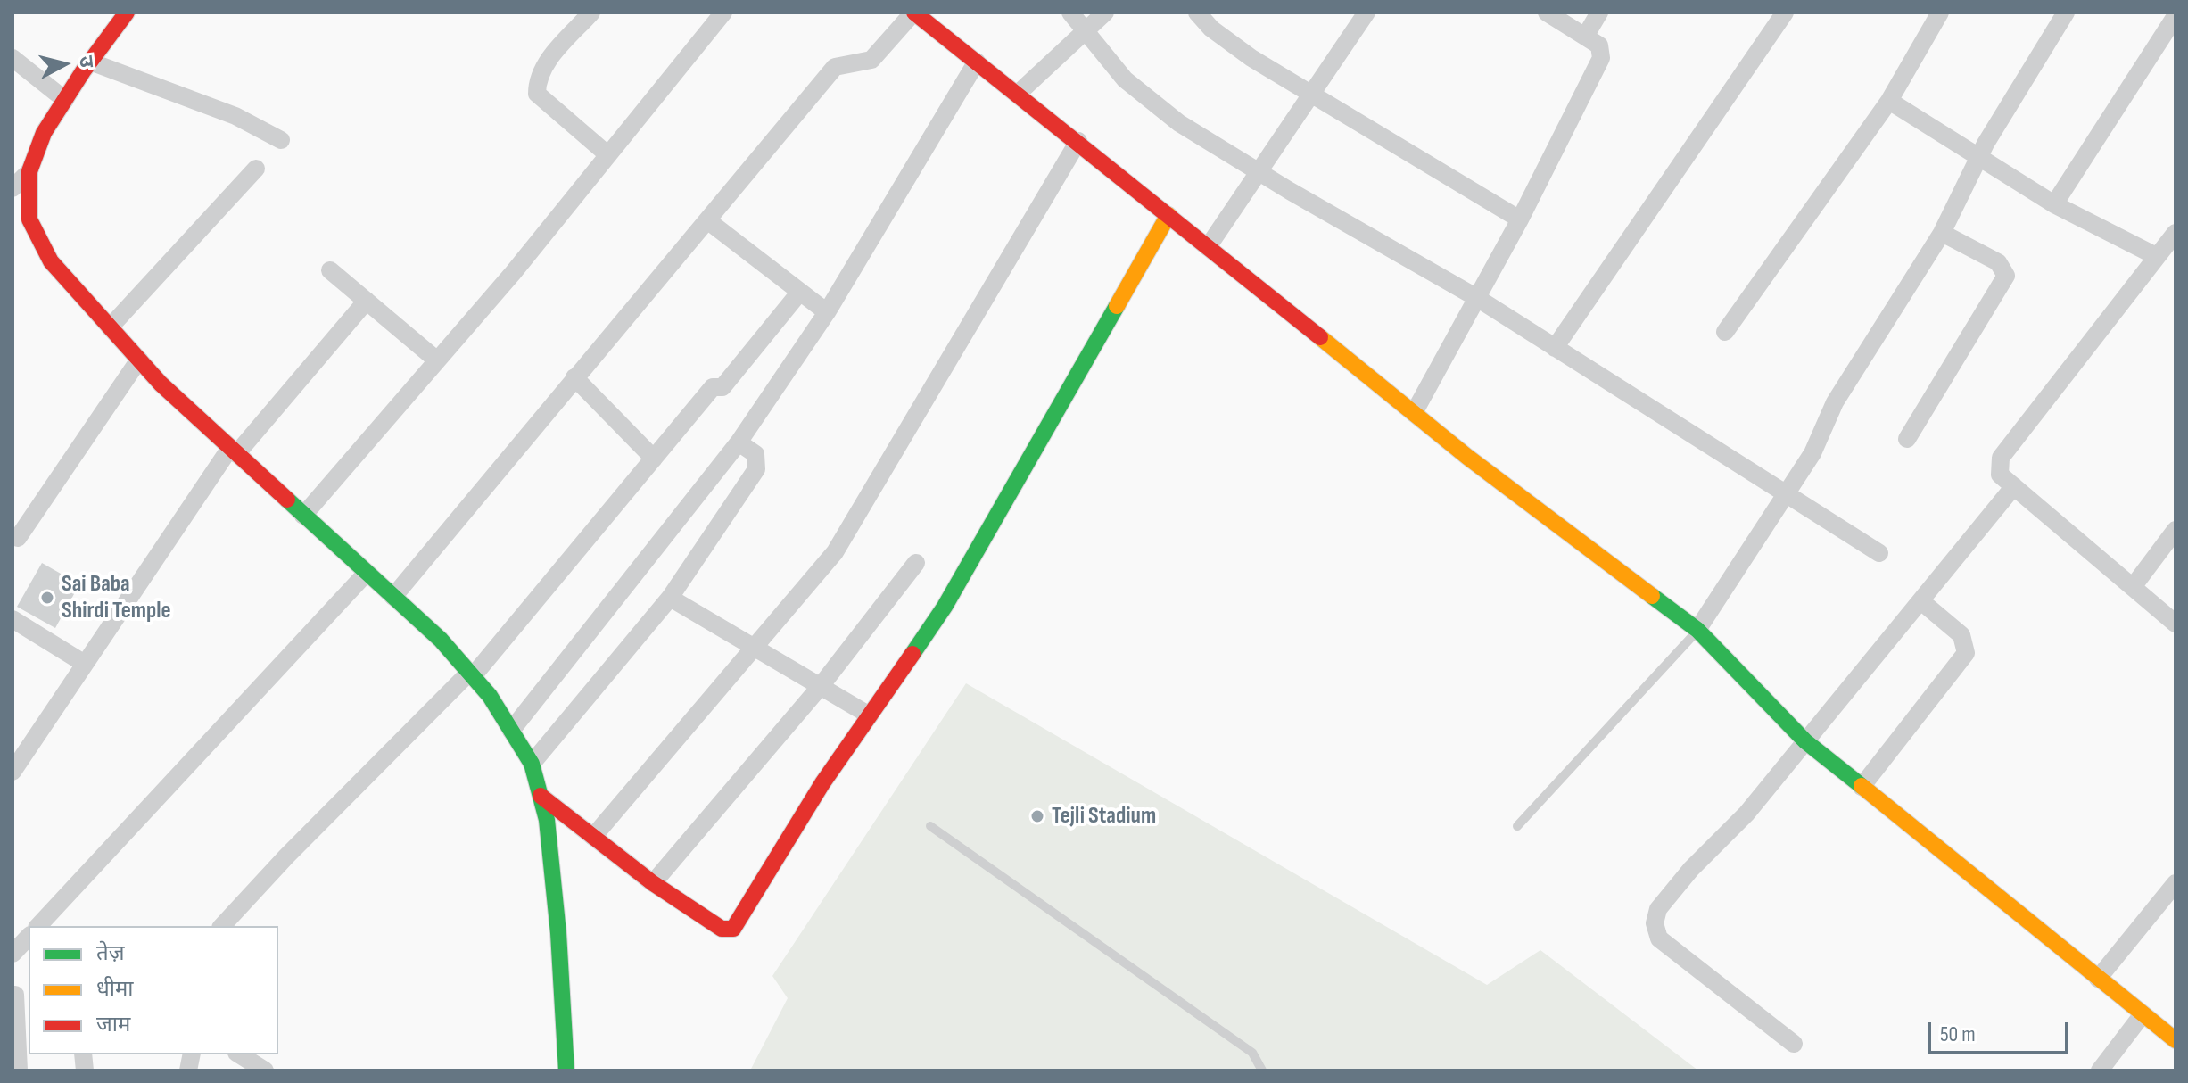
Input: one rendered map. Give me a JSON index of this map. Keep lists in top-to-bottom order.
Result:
{
  "places": ["Sai Baba Shirdi Temple", "Tejli Stadium"],
  "legend": ["तेज़", "धीमा", "जाम"],
  "scale_bar": "50 m",
  "north": "right"
}
